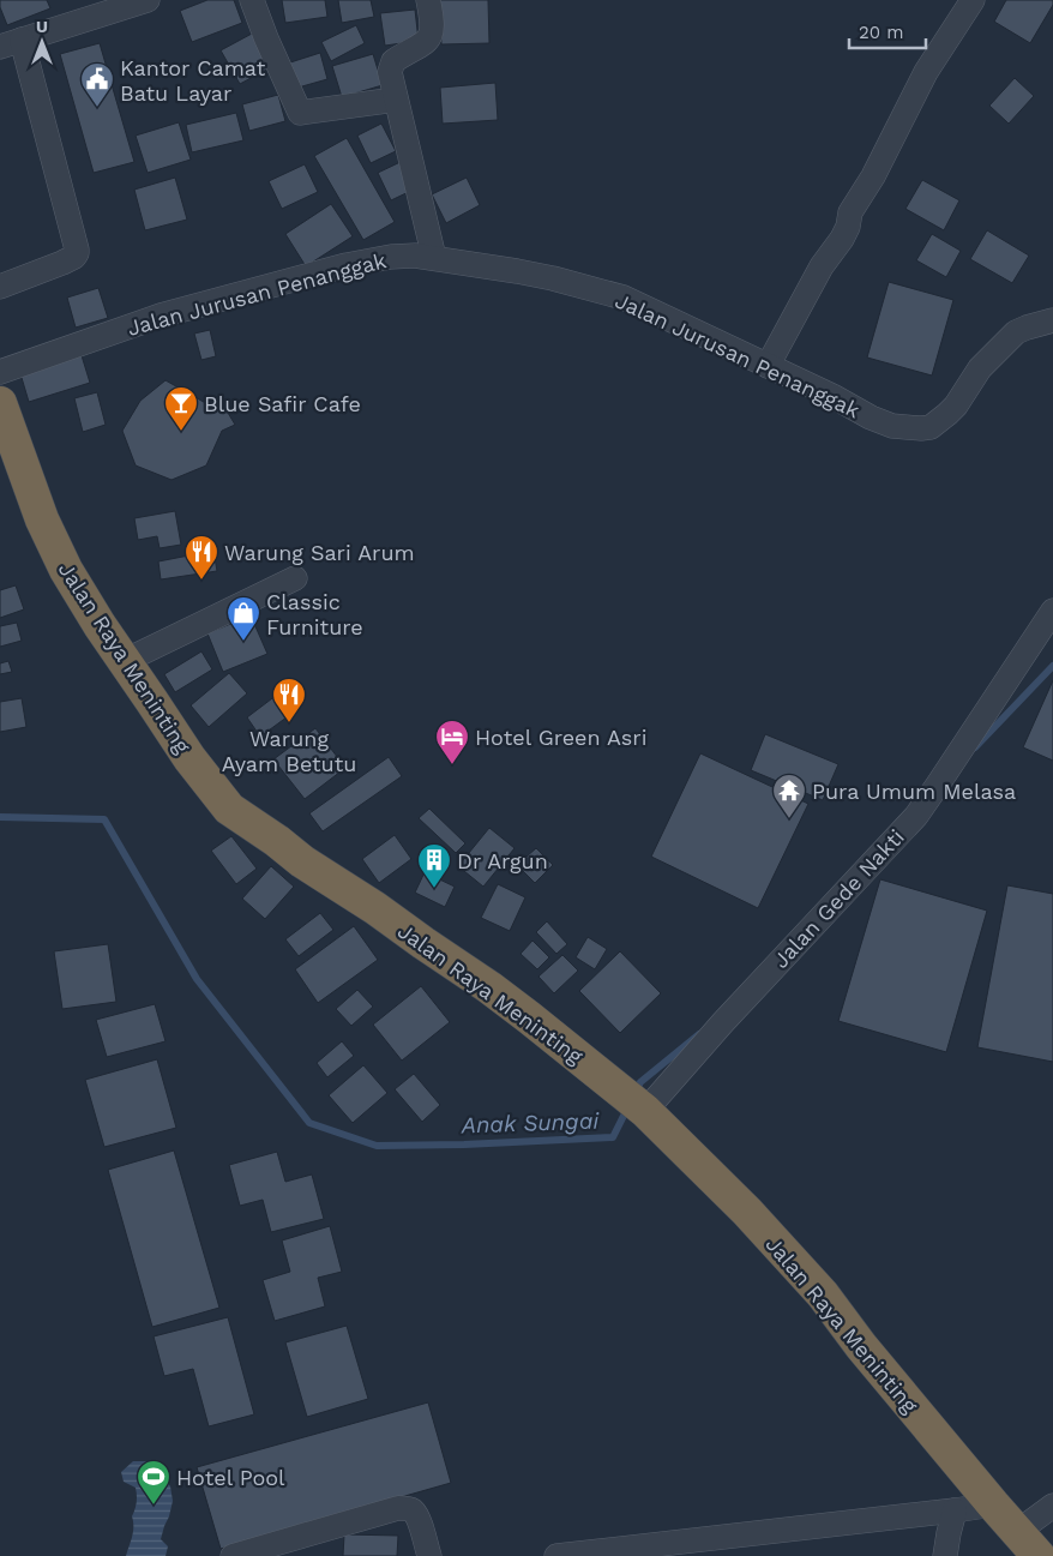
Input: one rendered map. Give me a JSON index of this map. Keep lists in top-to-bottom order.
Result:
{
  "streets": {
    "highway": ["Jalan Raya Meninting"],
    "street": ["Jalan Jurusan Penanggak", "Jalan Gede Nakti"]
  },
  "crossings": [
    ["Jalan Raya Meninting", "Jalan Gede Nakti"]
  ],
  "water": ["Anak Sungai"],
  "places": {
    "public building": ["Kantor Camat Batu Layar"],
    "bar": ["Blue Safir Cafe"],
    "restaurant": ["Warung Sari Arum", "Warung Ayam Betutu"],
    "shop": ["Classic Furniture"],
    "hotel": ["Hotel Green Asri"],
    "temple": ["Pura Umum Melasa"],
    "building": ["Dr Argun"],
    "sports": ["Hotel Pool"]
  },
  "scale_bar": "20 m",
  "north": "top"
}
